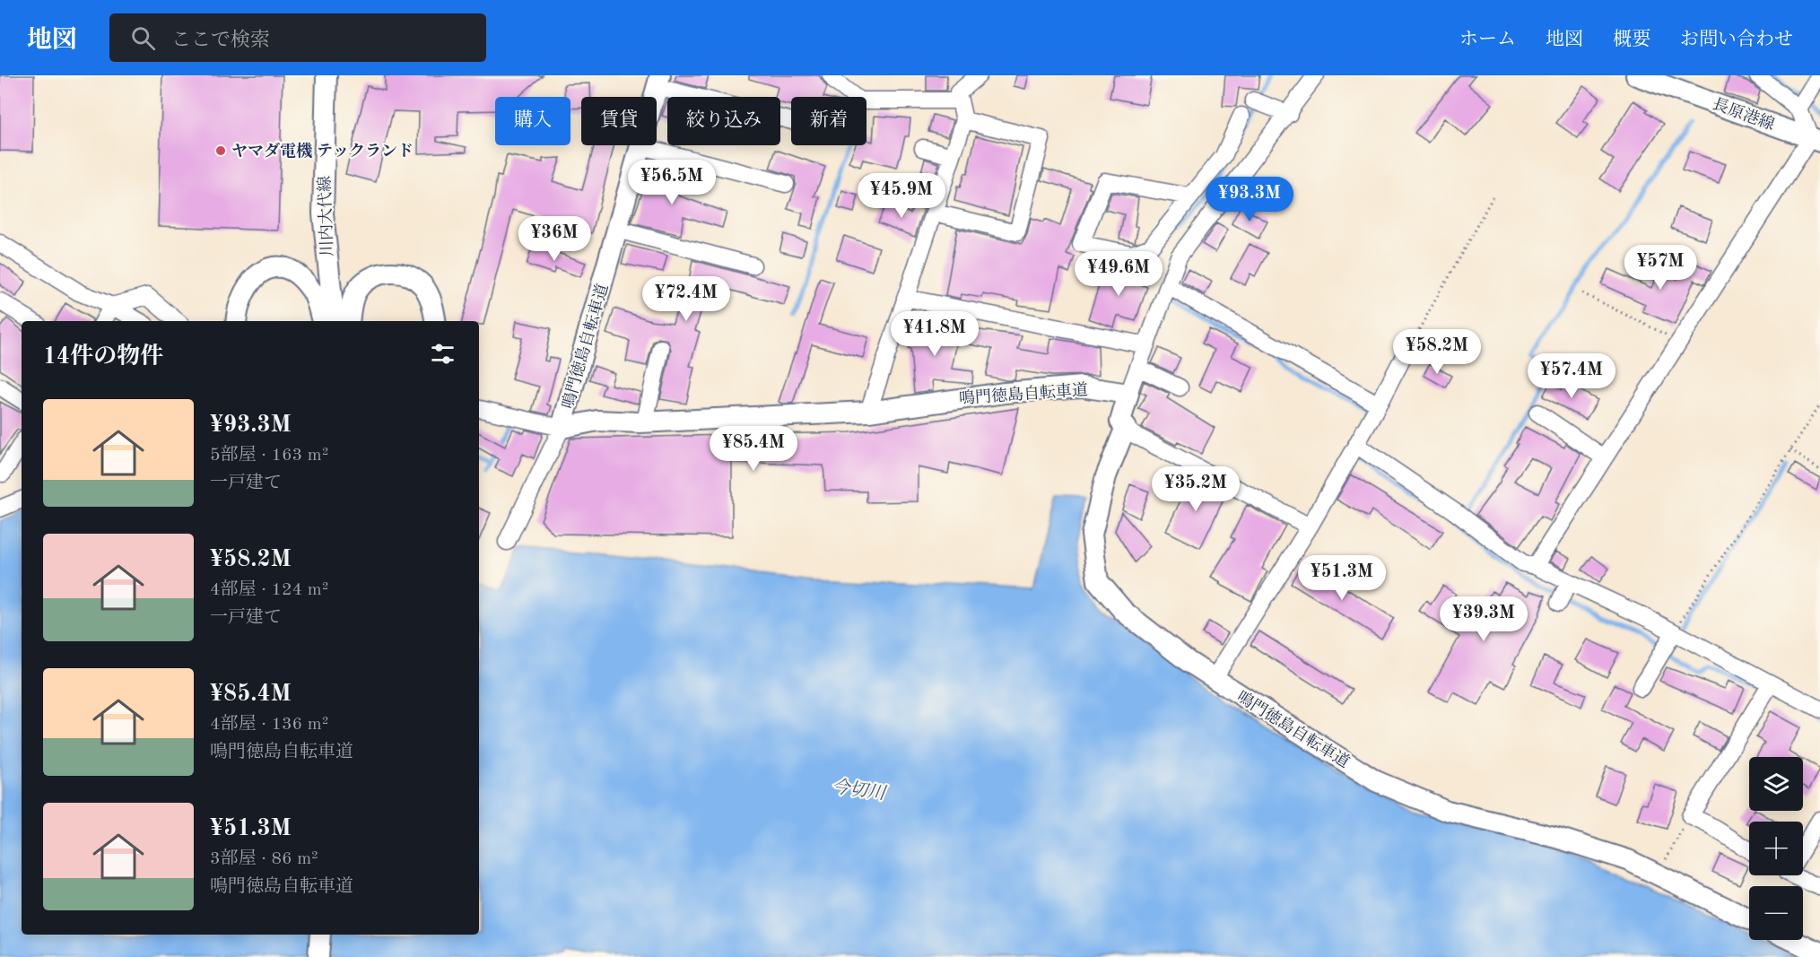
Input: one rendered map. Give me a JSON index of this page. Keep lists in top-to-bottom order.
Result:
{
  "streets": {
    "main road": ["長原港線", "川内大代線", "鳴門徳島自転車道"]
  },
  "water": ["今切川"],
  "places": ["ヤマダ電機 テックランド"],
  "page": {
    "header": "地図",
    "search": "ここで検索",
    "nav": [
      "ホーム",
      "地図",
      "概要",
      "お問い合わせ"
    ],
    "chip": [
      "購入",
      "賃貸",
      "絞り込み",
      "新着"
    ],
    "price": [
      "¥56.5M",
      "¥45.9M",
      "¥93.3M",
      "¥36M",
      "¥57M",
      "¥49.6M",
      "¥72.4M",
      "¥41.8M",
      "¥58.2M",
      "¥57.4M",
      "¥85.4M",
      "¥35.2M",
      "¥51.3M",
      "¥39.3M"
    ],
    "heading": "14件の物件",
    "list": [
      {
        "name": "¥93.3M",
        "note": "5部屋 · 163 m² · 一戸建て"
      },
      {
        "name": "¥58.2M",
        "note": "4部屋 · 124 m² · 一戸建て"
      },
      {
        "name": "¥85.4M",
        "note": "4部屋 · 136 m² · 鳴門徳島自転車道"
      },
      {
        "name": "¥51.3M",
        "note": "3部屋 · 86 m² · 鳴門徳島自転車道"
      }
    ],
    "map_buttons": ["+", "−"]
  }
}
